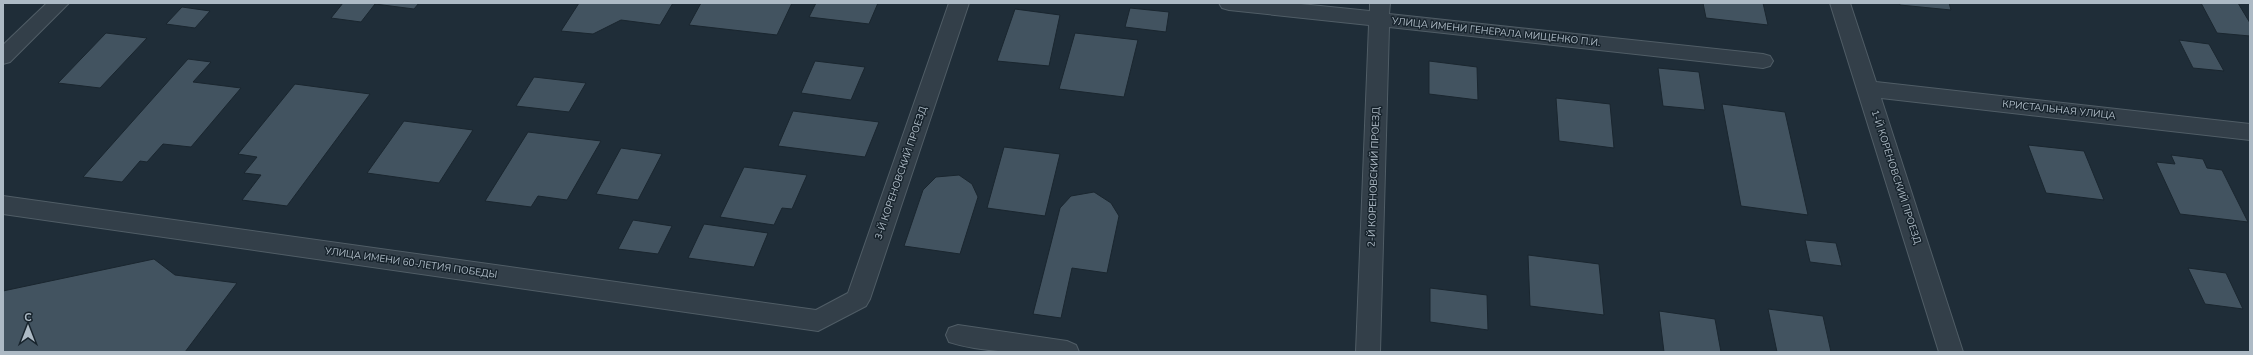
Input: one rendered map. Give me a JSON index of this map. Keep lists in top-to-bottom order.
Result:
{
  "streets": {
    "street": [
      "УЛИЦА ИМЕНИ ГЕНЕРАЛА МИЩЕНКО П.И.",
      "КРИСТАЛЬНАЯ УЛИЦА",
      "3-Й КОРЕНОВСКИЙ ПРОЕЗД",
      "2-Й КОРЕНОВСКИЙ ПРОЕЗД",
      "1-Й КОРЕНОВСКИЙ ПРОЕЗД",
      "УЛИЦА ИМЕНИ 60-ЛЕТИЯ ПОБЕДЫ"
    ]
  },
  "crossings": [
    ["УЛИЦА ИМЕНИ ГЕНЕРАЛА МИЩЕНКО П.И.", "2-Й КОРЕНОВСКИЙ ПРОЕЗД"],
    ["КРИСТАЛЬНАЯ УЛИЦА", "1-Й КОРЕНОВСКИЙ ПРОЕЗД"],
    ["3-Й КОРЕНОВСКИЙ ПРОЕЗД", "УЛИЦА ИМЕНИ 60-ЛЕТИЯ ПОБЕДЫ"]
  ],
  "north": "top"
}
